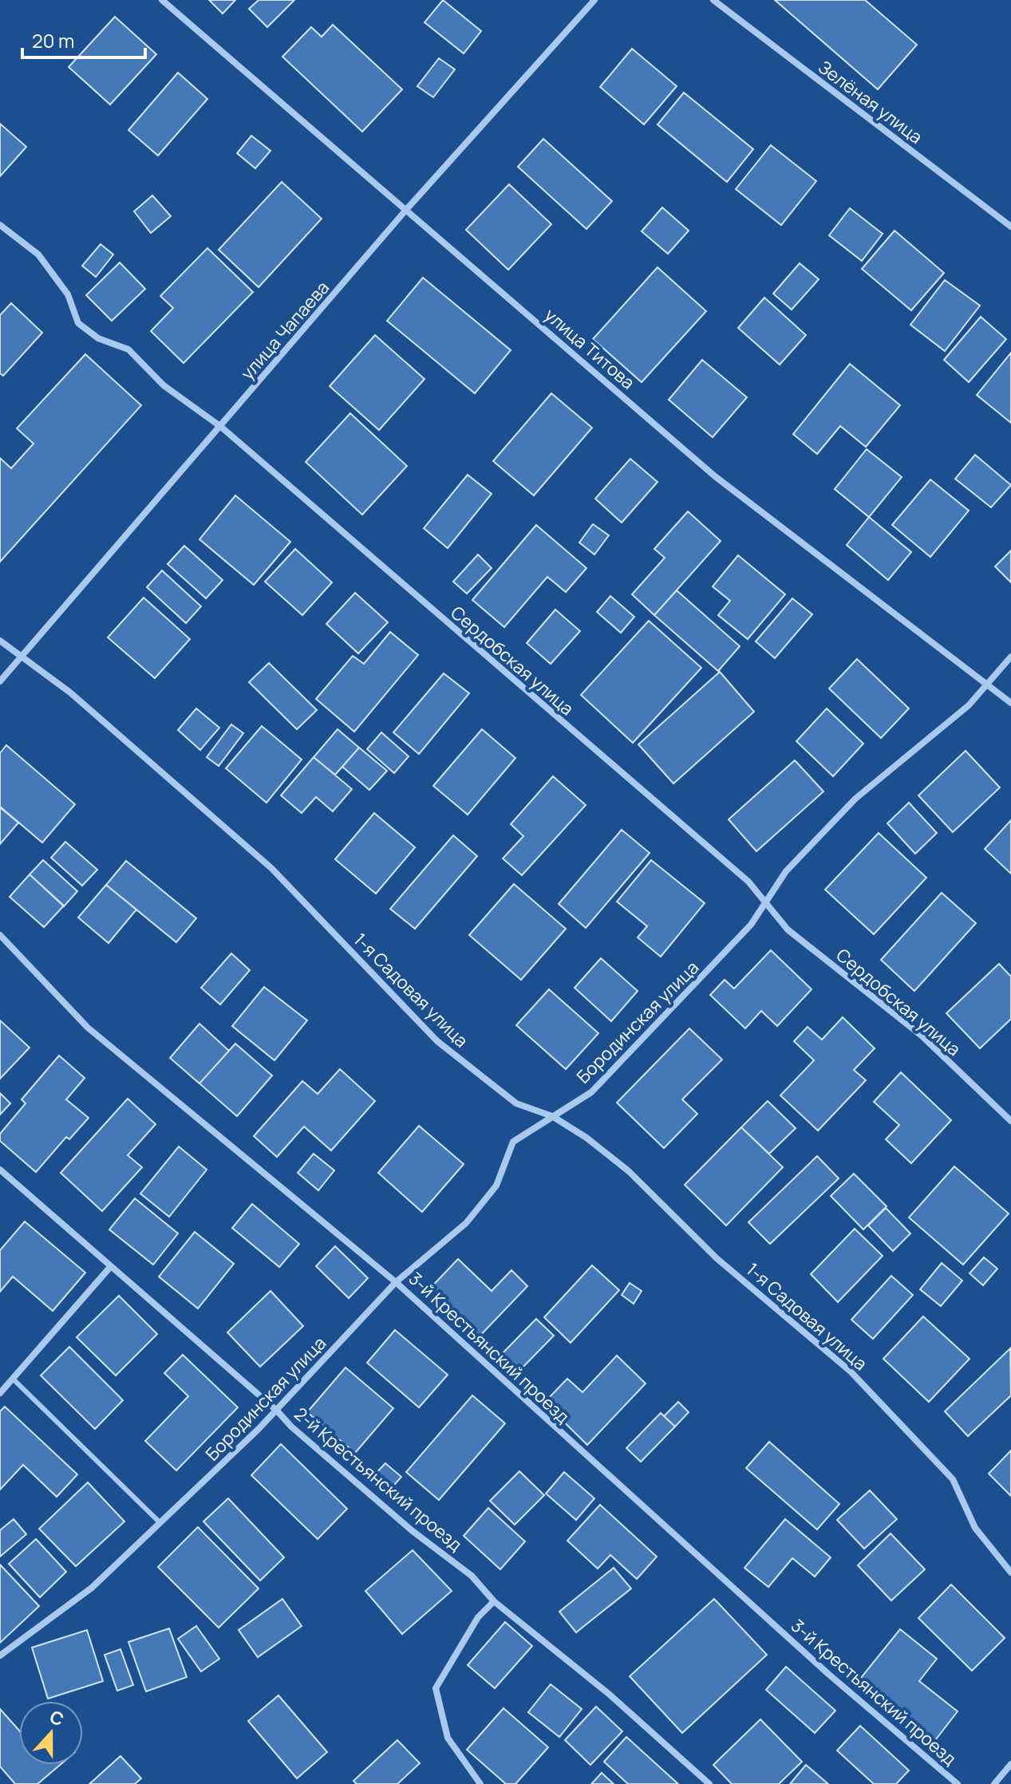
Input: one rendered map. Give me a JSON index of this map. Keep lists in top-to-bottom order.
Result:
{
  "streets": {
    "street": [
      "Зелёная улица",
      "улица Чапаева",
      "улица Титова",
      "Сердобская улица",
      "1-я Садовая улица",
      "Бородинская улица",
      "3-й Крестьянский проезд",
      "2-й Крестьянский проезд"
    ]
  },
  "crossings": [
    ["улица Чапаева", "улица Титова"],
    ["улица Чапаева", "Сердобская улица"],
    ["улица Чапаева", "1-я Садовая улица"],
    ["улица Титова", "Бородинская улица"],
    ["Сердобская улица", "Бородинская улица"],
    ["1-я Садовая улица", "Бородинская улица"],
    ["Бородинская улица", "3-й Крестьянский проезд"],
    ["Бородинская улица", "2-й Крестьянский проезд"]
  ],
  "scale_bar": "20 m",
  "north": "top"
}
